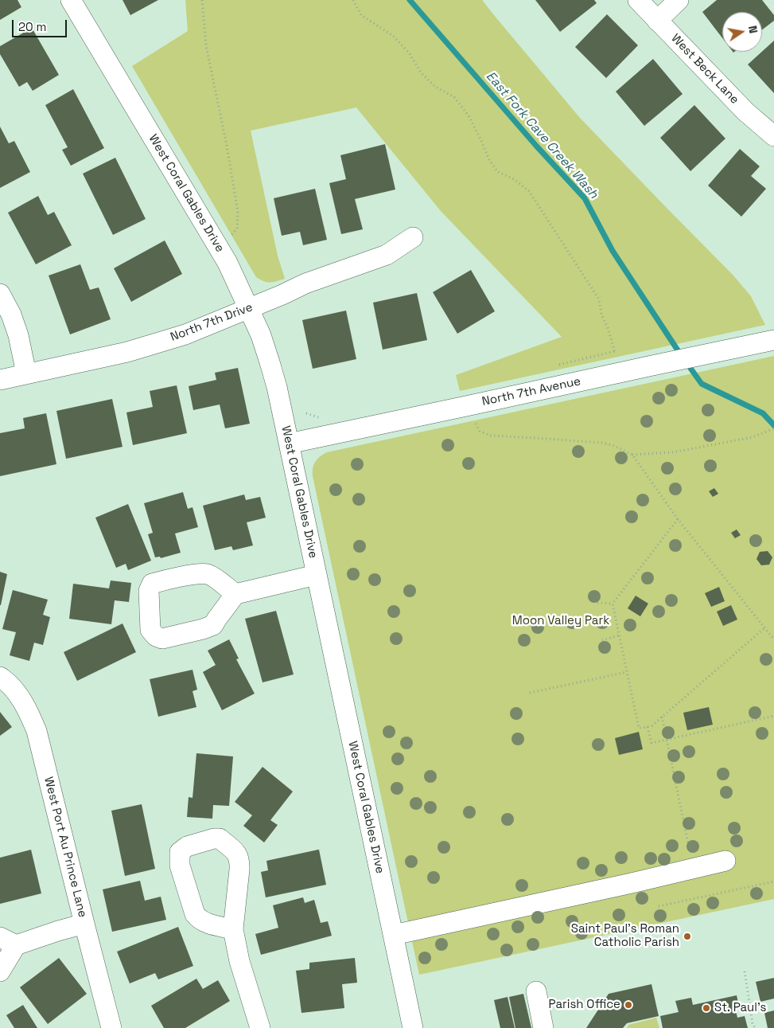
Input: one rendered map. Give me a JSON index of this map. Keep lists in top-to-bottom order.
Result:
{
  "streets": {
    "street": [
      "West Beck Lane",
      "West Coral Gables Drive",
      "North 7th Drive",
      "North 7th Avenue",
      "West Port Au Prince Lane"
    ]
  },
  "crossings": [
    ["West Coral Gables Drive", "North 7th Drive"],
    ["West Coral Gables Drive", "North 7th Avenue"]
  ],
  "water": ["East Fork Cave Creek Wash"],
  "parks": ["Moon Valley Park"],
  "places": ["Saint Paul's Roman Catholic Parish", "Parish Office", "St. Paul's"],
  "scale_bar": "20 m",
  "north": "right"
}
